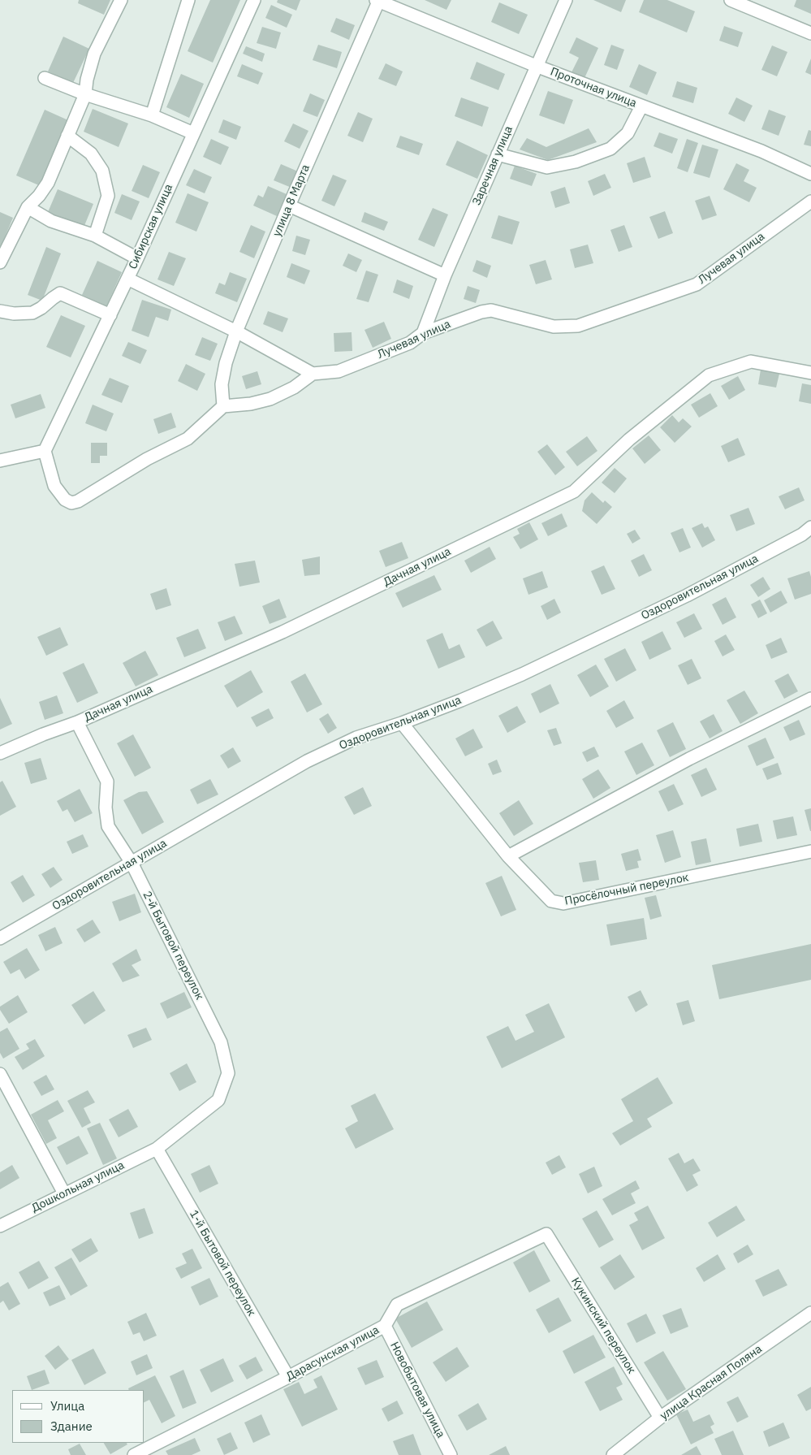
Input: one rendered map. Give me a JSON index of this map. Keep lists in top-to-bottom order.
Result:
{
  "streets": {
    "street": [
      "Проточная улица",
      "Заречная улица",
      "улица 8 Марта",
      "Сибирская улица",
      "Лучевая улица",
      "Дачная улица",
      "Оздоровительная улица",
      "Просёлочный переулок",
      "2-й Бытовой переулок",
      "Дошкольная улица",
      "1-й Бытовой переулок",
      "Кукинский переулок",
      "Дарасунская улица",
      "улица Красная Поляна",
      "Новобытовая улица"
    ]
  },
  "crossings": [
    ["Проточная улица", "Заречная улица"],
    ["Проточная улица", "улица 8 Марта"],
    ["Заречная улица", "Лучевая улица"],
    ["Дачная улица", "2-й Бытовой переулок"],
    ["Оздоровительная улица", "Просёлочный переулок"],
    ["Оздоровительная улица", "2-й Бытовой переулок"],
    ["2-й Бытовой переулок", "Дошкольная улица"],
    ["2-й Бытовой переулок", "1-й Бытовой переулок"],
    ["Дошкольная улица", "1-й Бытовой переулок"],
    ["1-й Бытовой переулок", "Дарасунская улица"],
    ["Кукинский переулок", "Дарасунская улица"],
    ["Кукинский переулок", "улица Красная Поляна"],
    ["Дарасунская улица", "Новобытовая улица"]
  ],
  "legend": ["Улица", "Здание"]
}
